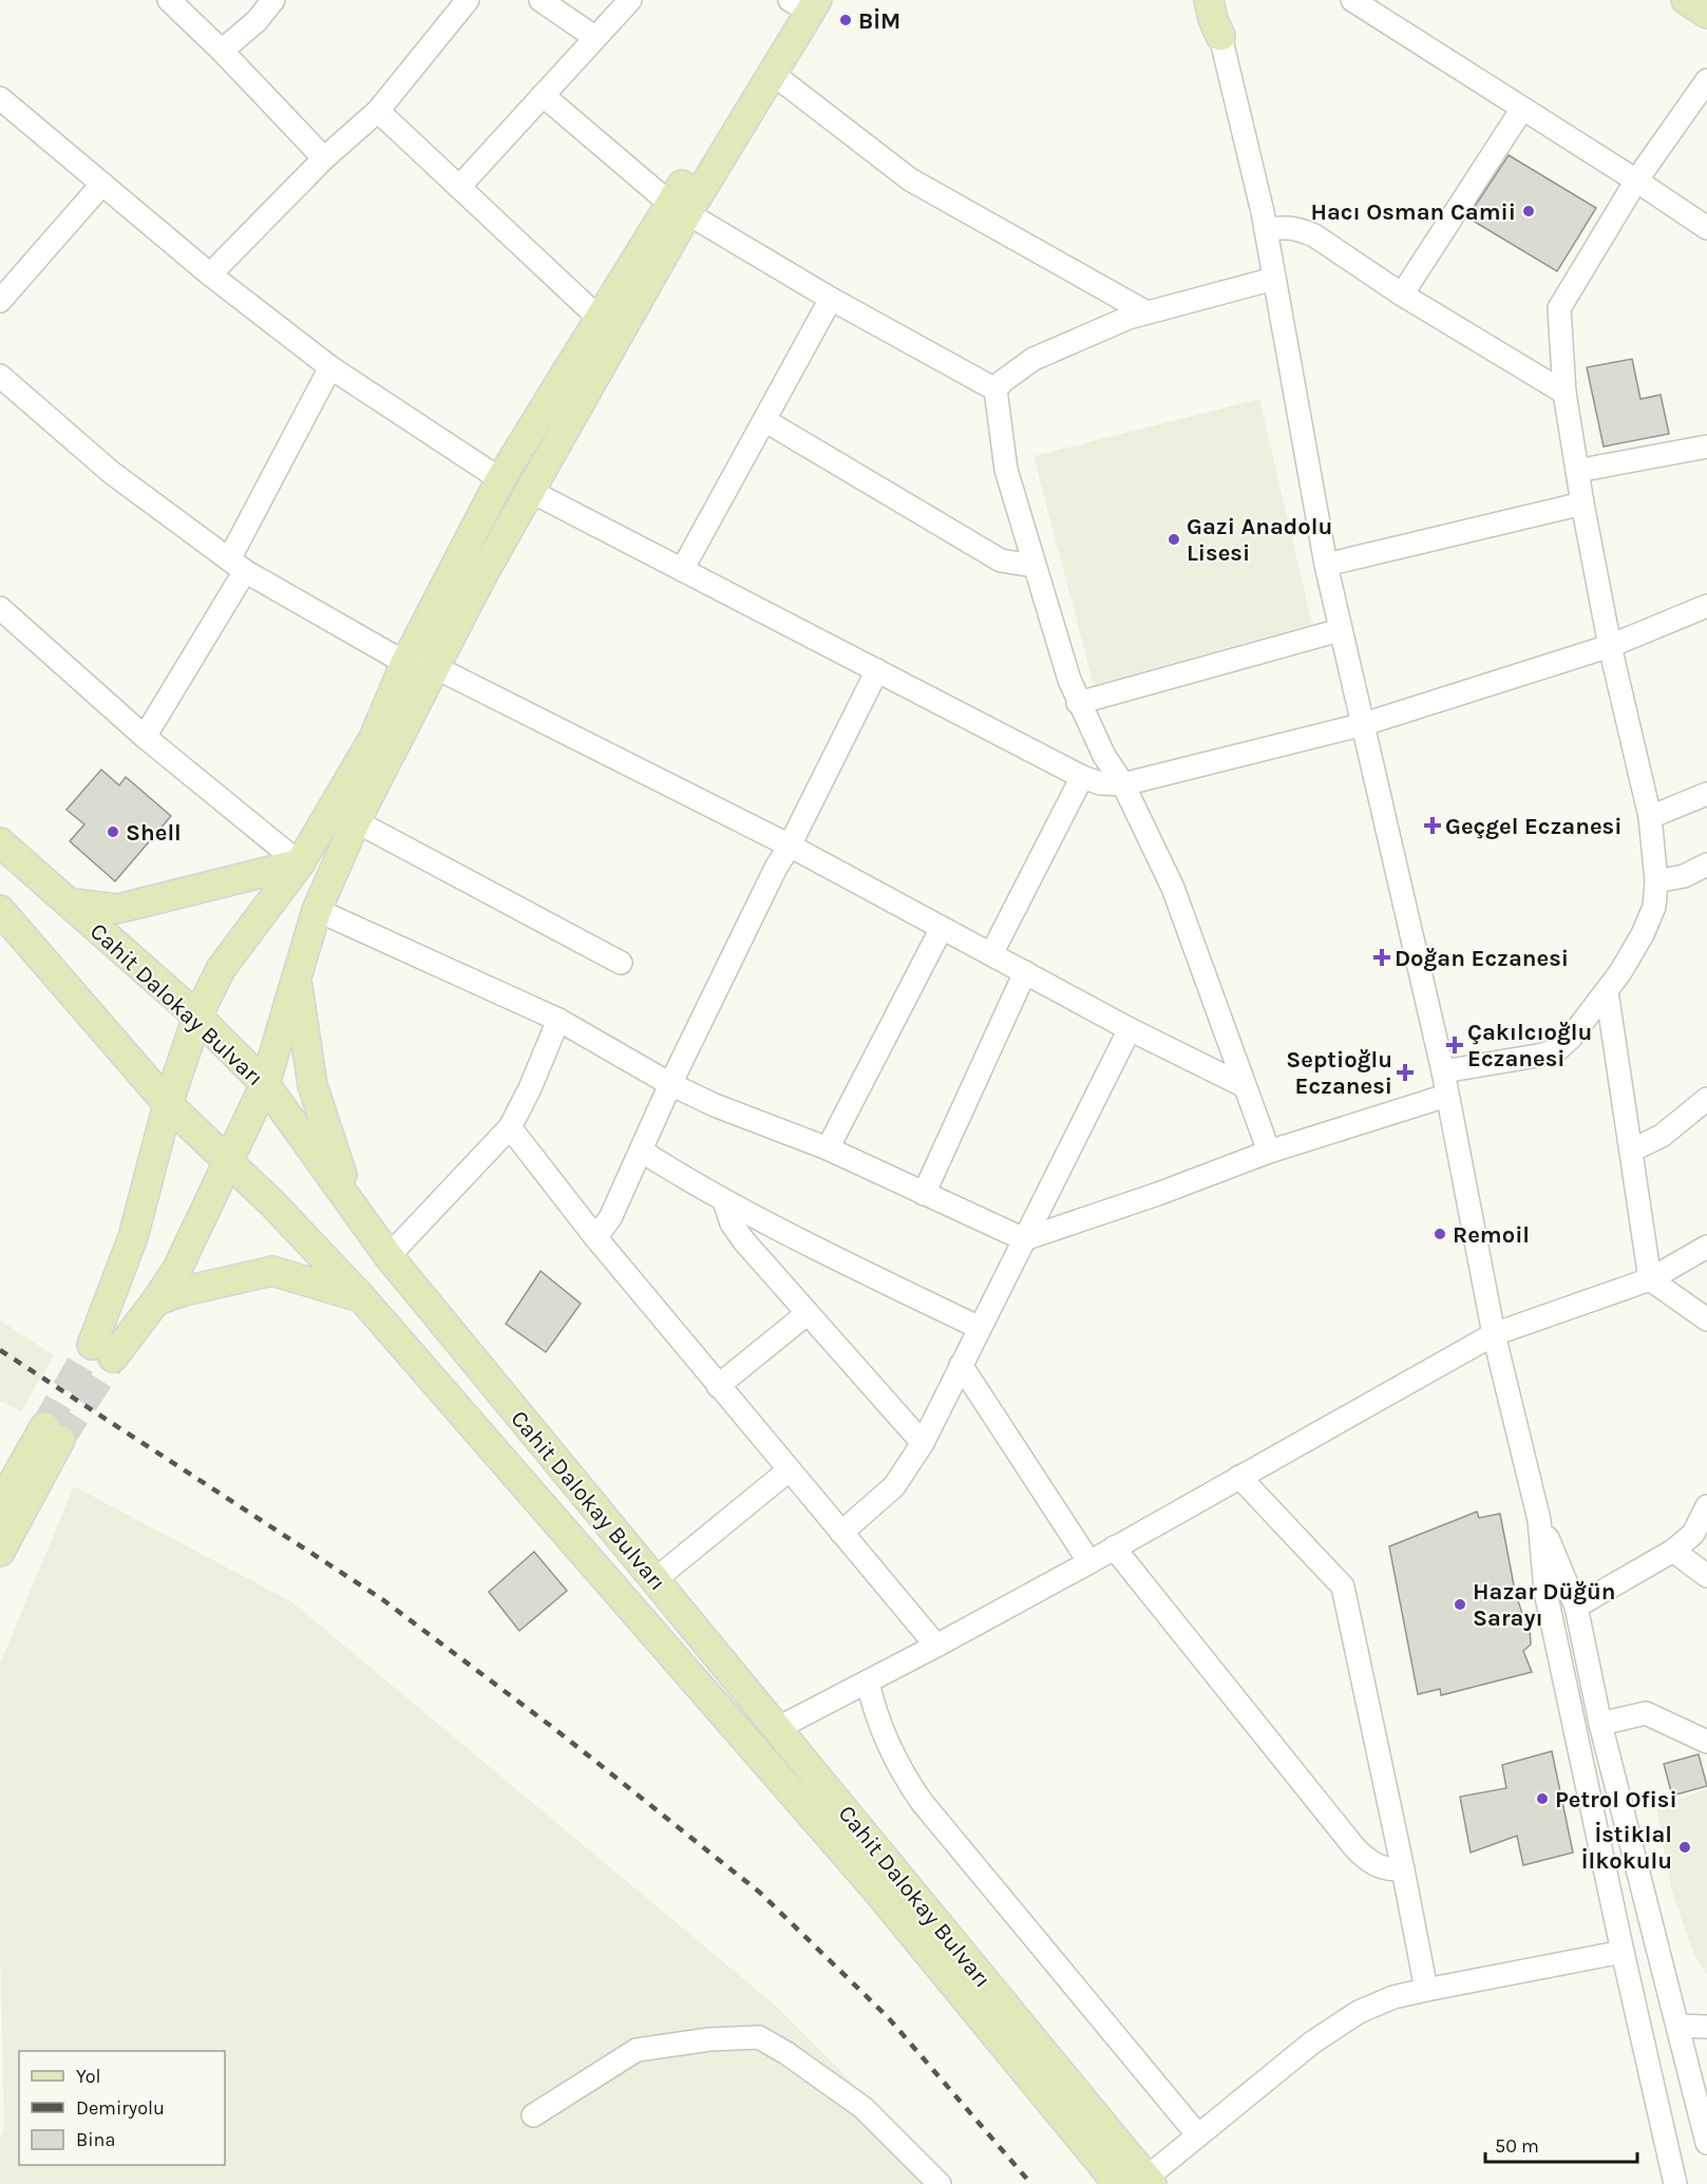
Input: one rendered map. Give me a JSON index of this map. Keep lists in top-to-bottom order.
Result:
{
  "streets": {
    "main road": ["Cahit Dalokay Bulvarı"]
  },
  "places": {
    "other": [
      "BİM",
      "Hacı Osman Camii",
      "Gazi Anadolu Lisesi",
      "Shell",
      "Remoil",
      "Hazar Düğün Sarayı",
      "Petrol Ofisi",
      "İstiklal İlkokulu"
    ],
    "health": [
      "Geçgel Eczanesi",
      "Doğan Eczanesi",
      "Çakılcıoğlu Eczanesi",
      "Septioğlu Eczanesi"
    ]
  },
  "legend": ["Yol", "Demiryolu", "Bina"],
  "scale_bar": "50 m"
}
